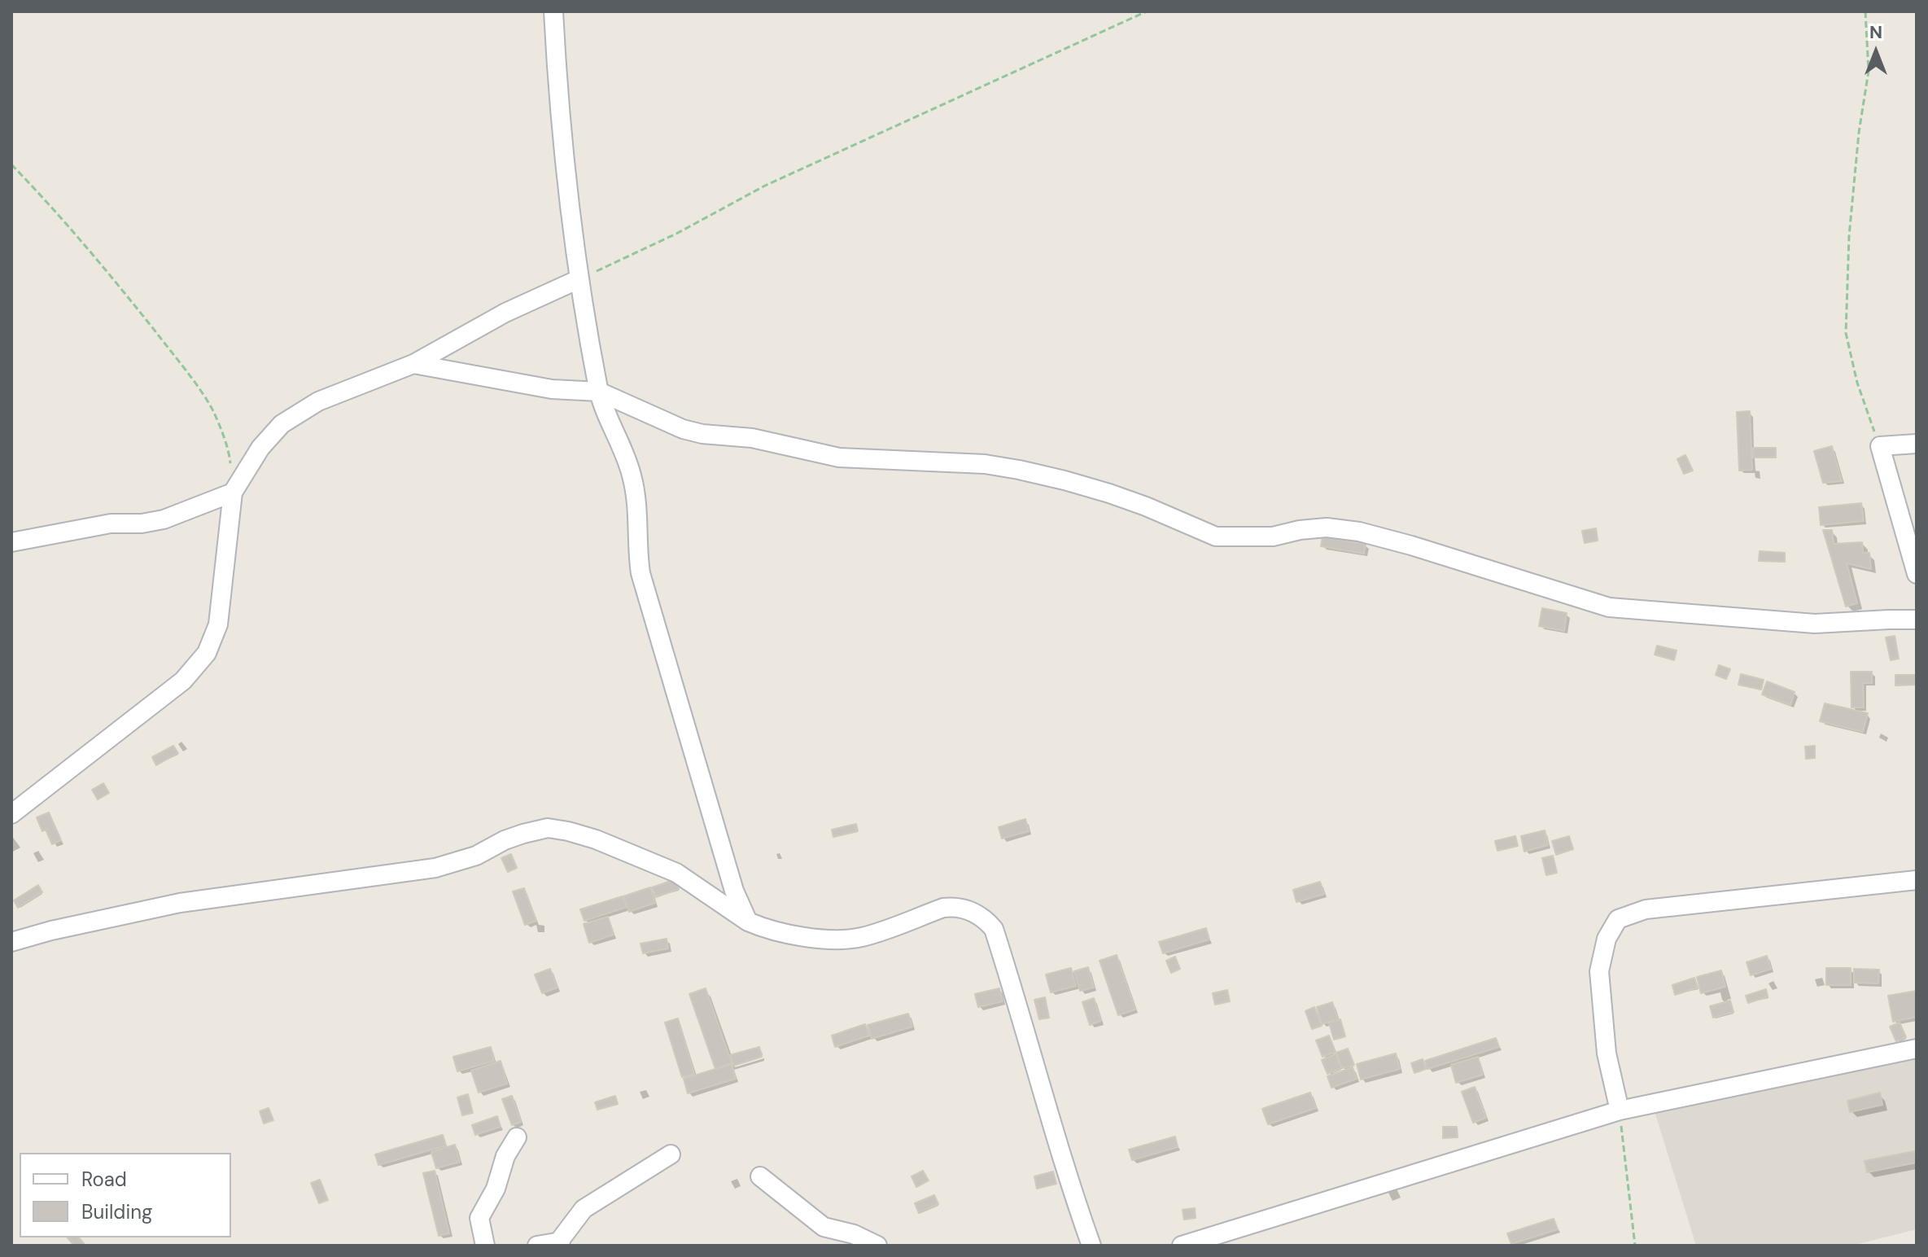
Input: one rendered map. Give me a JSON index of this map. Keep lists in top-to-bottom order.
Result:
{
  "legend": ["Road", "Building"],
  "north": "top"
}
